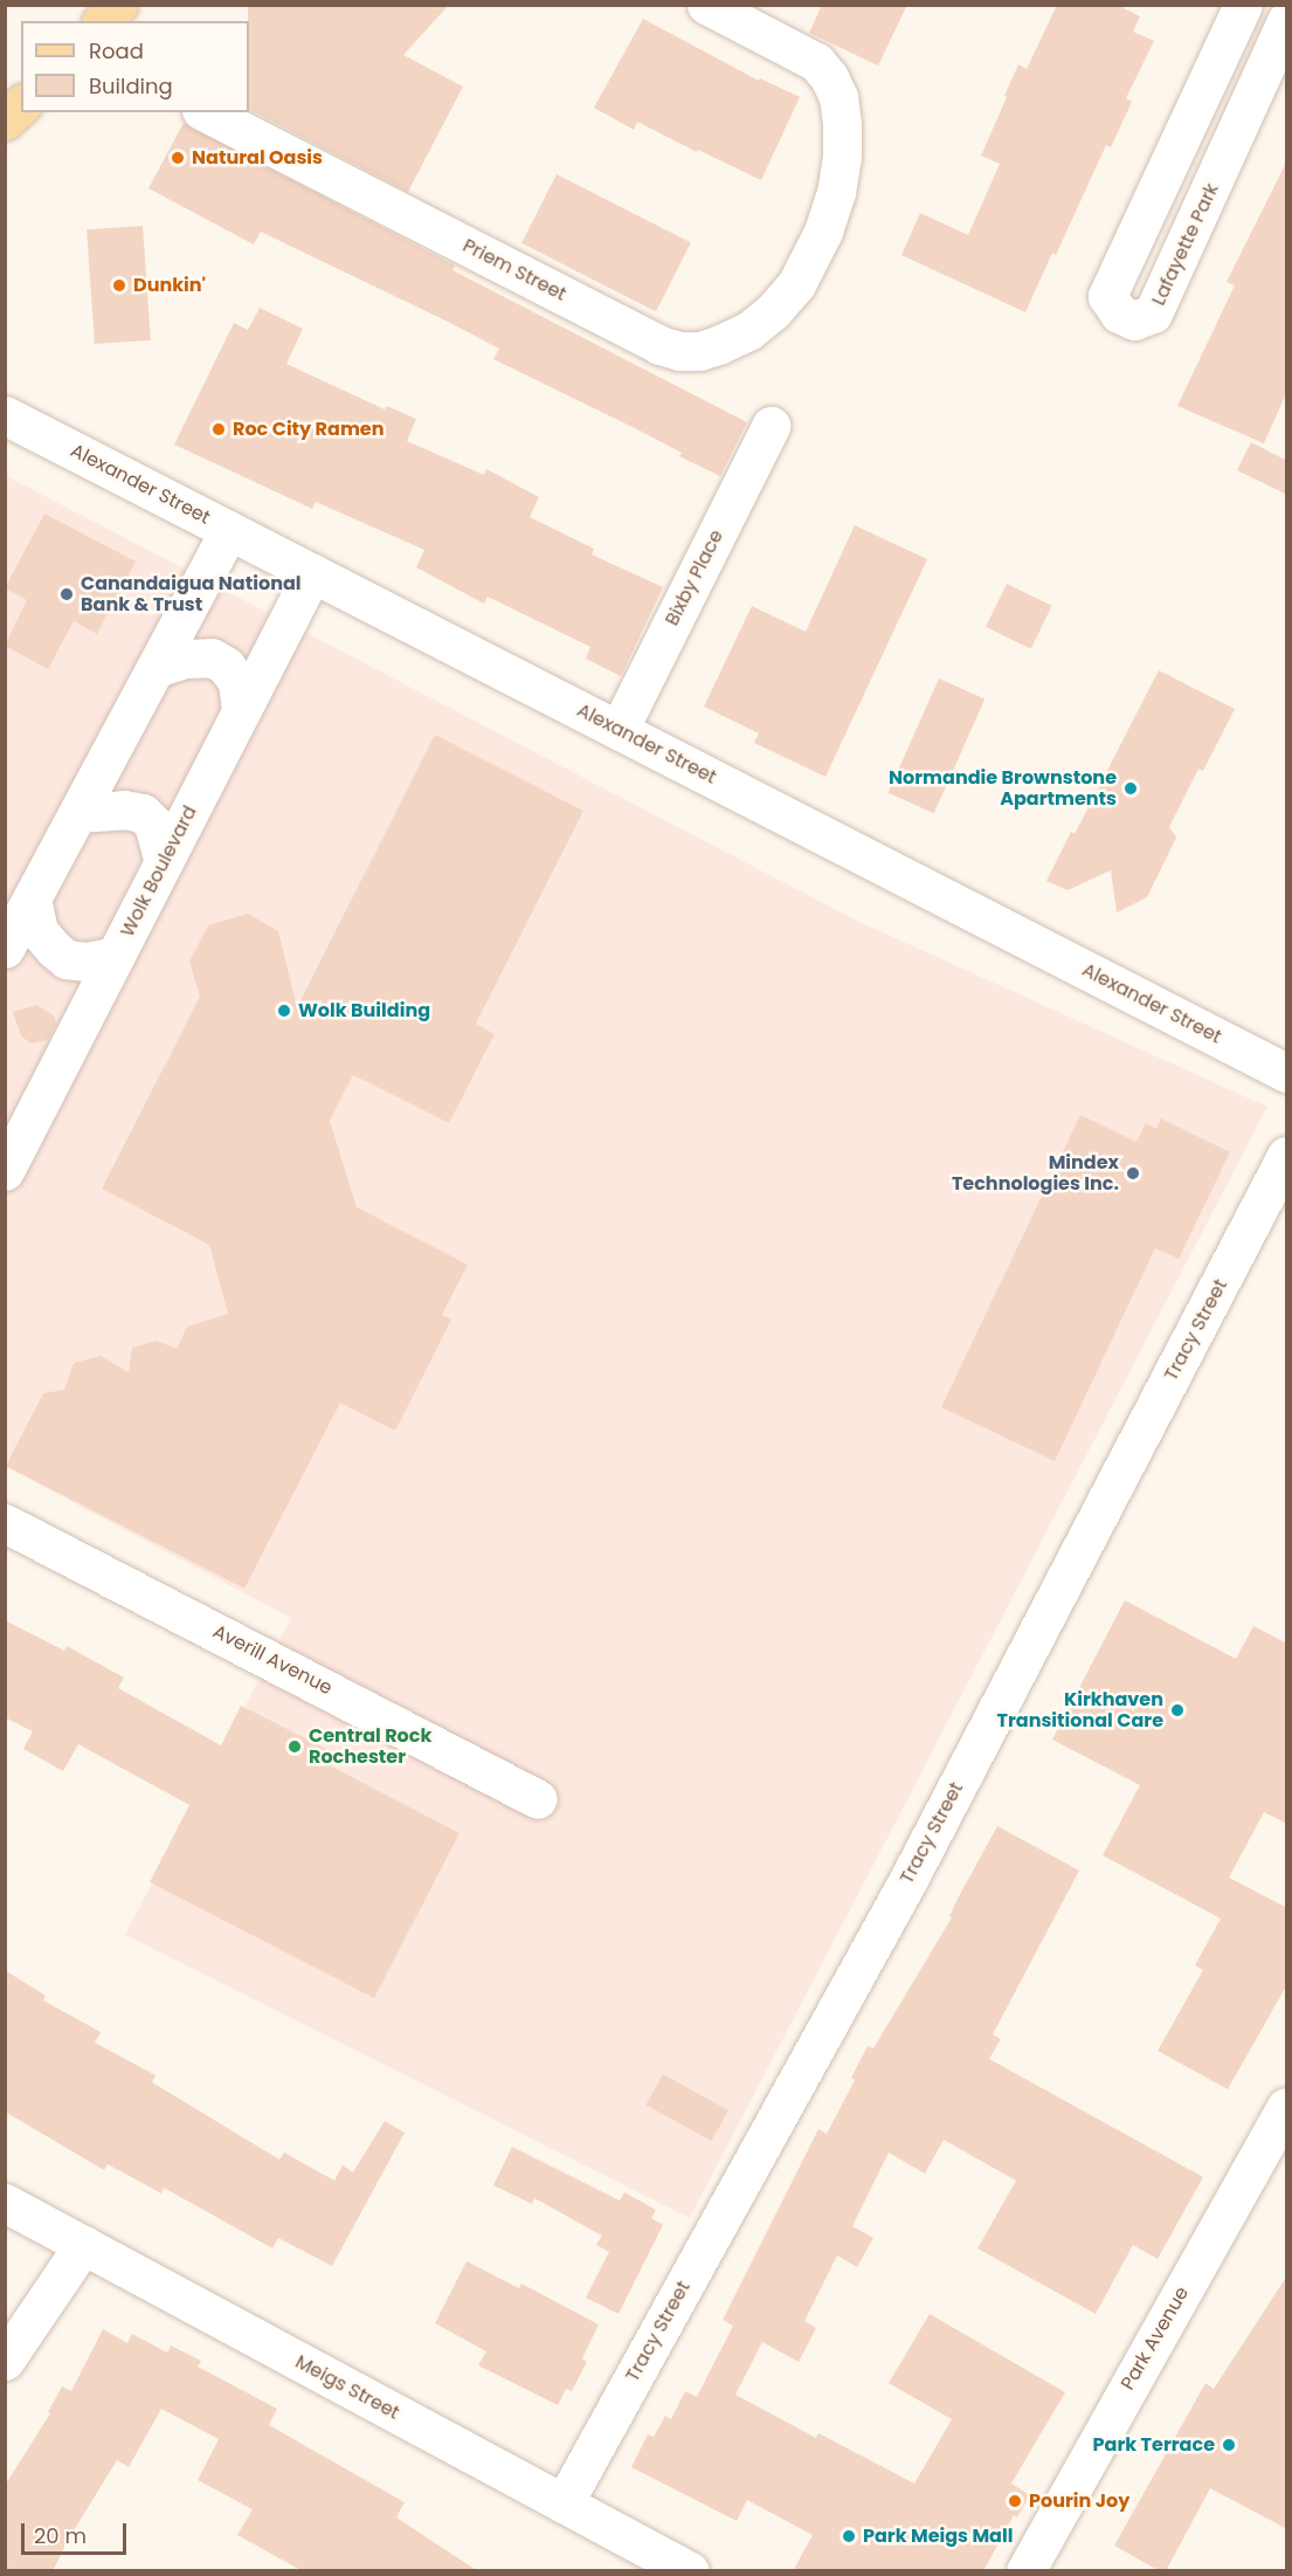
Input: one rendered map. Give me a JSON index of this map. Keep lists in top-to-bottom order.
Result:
{
  "streets": {
    "street": [
      "Lafayette Park",
      "Priem Street",
      "Alexander Street",
      "Bixby Place",
      "Wolk Boulevard",
      "Tracy Street",
      "Averill Avenue",
      "Park Avenue",
      "Meigs Street"
    ]
  },
  "crossings": [
    ["Alexander Street", "Bixby Place"],
    ["Alexander Street", "Wolk Boulevard"],
    ["Tracy Street", "Meigs Street"]
  ],
  "places": [
    "Natural Oasis",
    "Dunkin'",
    "Roc City Ramen",
    "Canandaigua National Bank & Trust",
    "Normandie Brownstone Apartments",
    "Wolk Building",
    "Mindex Technologies Inc.",
    "Kirkhaven Transitional Care",
    "Central Rock Rochester",
    "Park Terrace",
    "Pourin Joy",
    "Park Meigs Mall"
  ],
  "legend": ["Road", "Building"],
  "scale_bar": "20 m"
}
